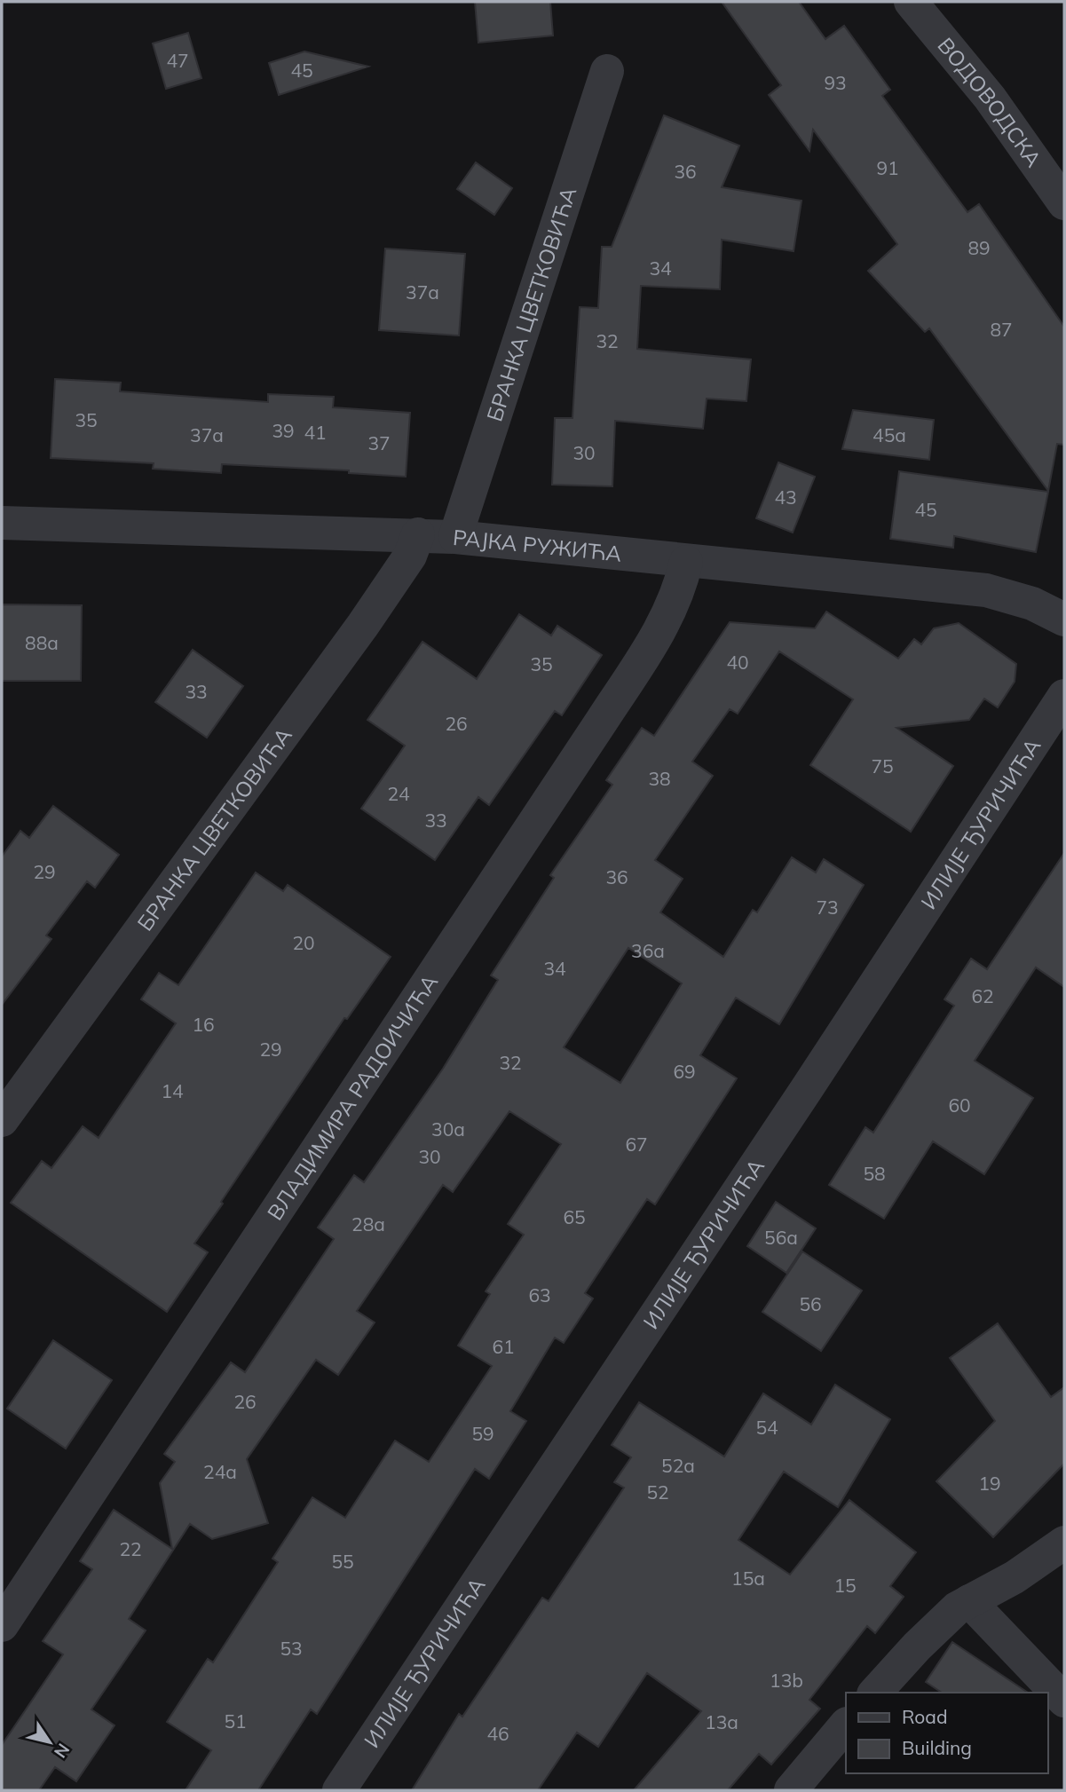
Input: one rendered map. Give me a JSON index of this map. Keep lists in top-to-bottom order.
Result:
{
  "streets": {
    "street": [
      "ВОДОВОДСКА",
      "БРАНКА ЦВЕТКОВИЋА",
      "РАЈКА РУЖИЋА",
      "ИЛИЈЕ ЂУРИЧИЋА",
      "ВЛАДИМИРА РАДОИЧИЋА"
    ]
  },
  "crossings": [
    ["БРАНКА ЦВЕТКОВИЋА", "РАЈКА РУЖИЋА"],
    ["РАЈКА РУЖИЋА", "ВЛАДИМИРА РАДОИЧИЋА"]
  ],
  "house_numbers": [
    "47",
    "45",
    "93",
    "91",
    "36",
    "89",
    "34",
    "37a",
    "87",
    "32",
    "35",
    "39",
    "41",
    "37a",
    "45a",
    "37",
    "30",
    "43",
    "45",
    "88a",
    "40",
    "35",
    "33",
    "26",
    "75",
    "38",
    "24",
    "33",
    "29",
    "36",
    "73",
    "20",
    "36a",
    "34",
    "62",
    "16",
    "29",
    "32",
    "69",
    "14",
    "60",
    "30a",
    "67",
    "30",
    "58",
    "65",
    "28a",
    "56a",
    "63",
    "56",
    "61",
    "26",
    "54",
    "59",
    "52a",
    "24a",
    "19",
    "52",
    "22",
    "55",
    "15a",
    "15",
    "53",
    "13b",
    "51",
    "13a",
    "46"
  ],
  "legend": ["Road", "Building"],
  "north": "bottom right"
}
